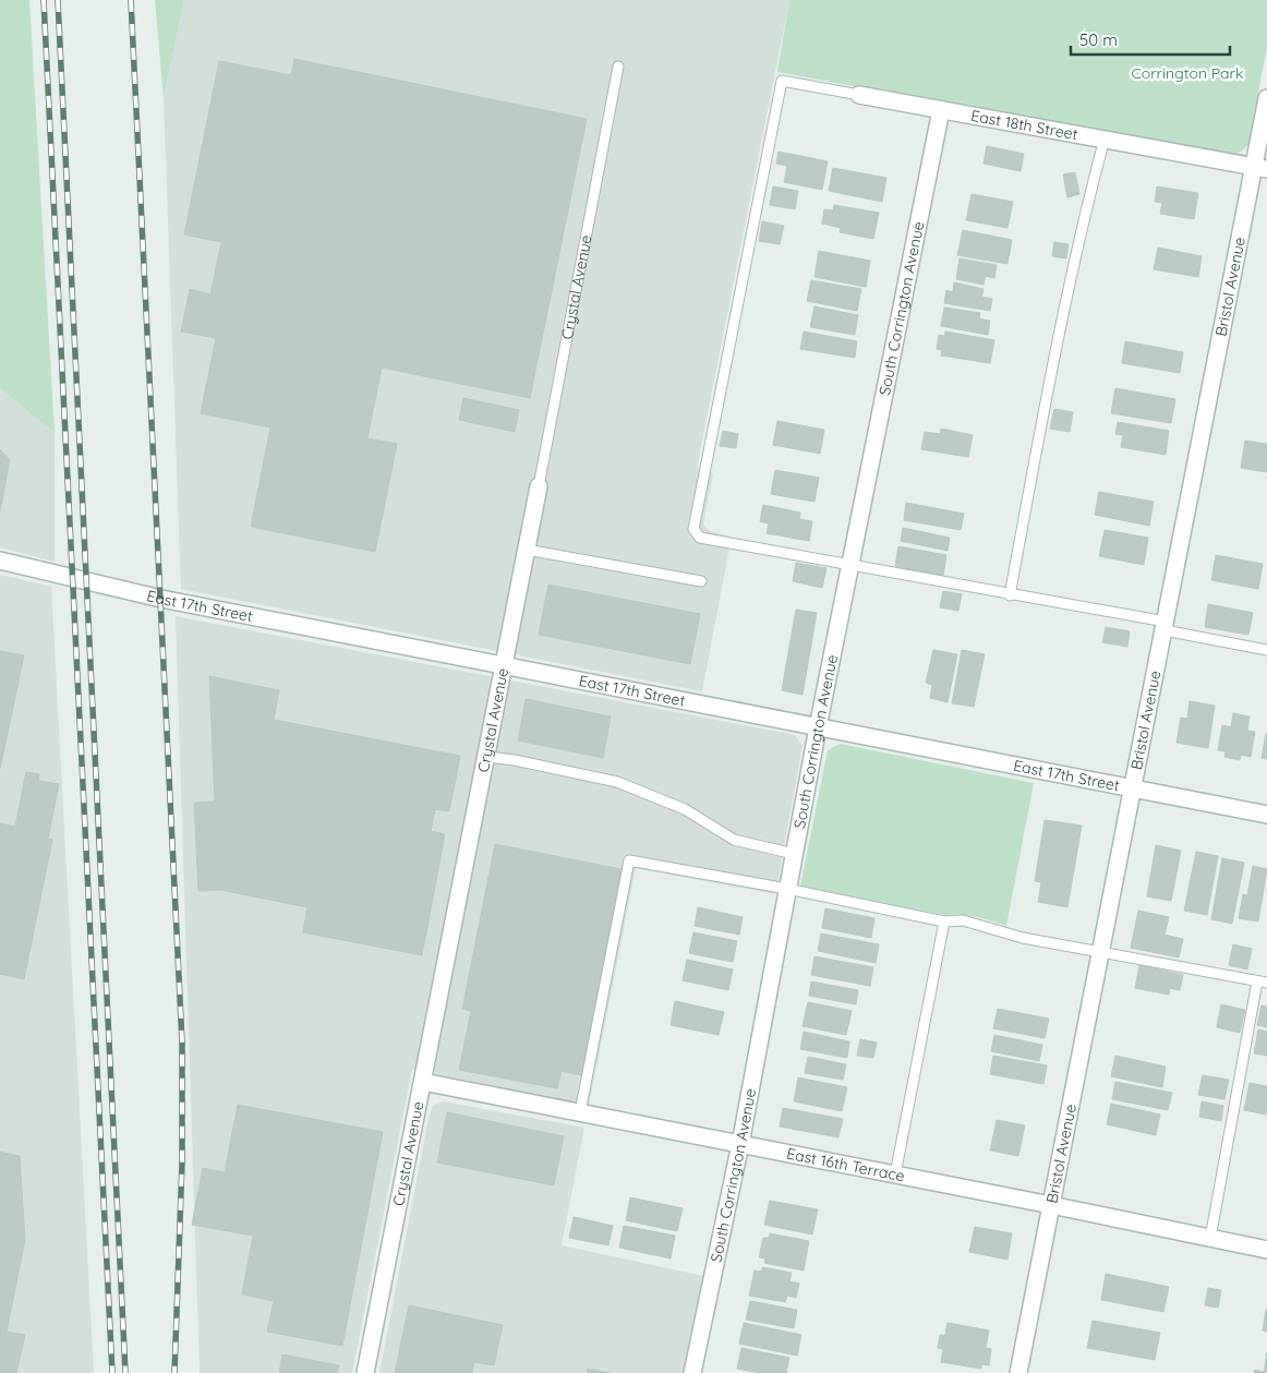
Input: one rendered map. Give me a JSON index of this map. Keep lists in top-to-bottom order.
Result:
{
  "streets": {
    "street": [
      "East 18th Street",
      "Bristol Avenue",
      "Crystal Avenue",
      "South Corrington Avenue",
      "East 17th Street",
      "East 16th Terrace"
    ]
  },
  "crossings": [
    ["East 18th Street", "Bristol Avenue"],
    ["East 18th Street", "South Corrington Avenue"],
    ["Bristol Avenue", "East 17th Street"],
    ["Bristol Avenue", "East 16th Terrace"],
    ["Crystal Avenue", "East 17th Street"],
    ["Crystal Avenue", "East 16th Terrace"],
    ["South Corrington Avenue", "East 17th Street"],
    ["South Corrington Avenue", "East 16th Terrace"]
  ],
  "parks": ["Corrington Park"],
  "scale_bar": "50 m"
}
